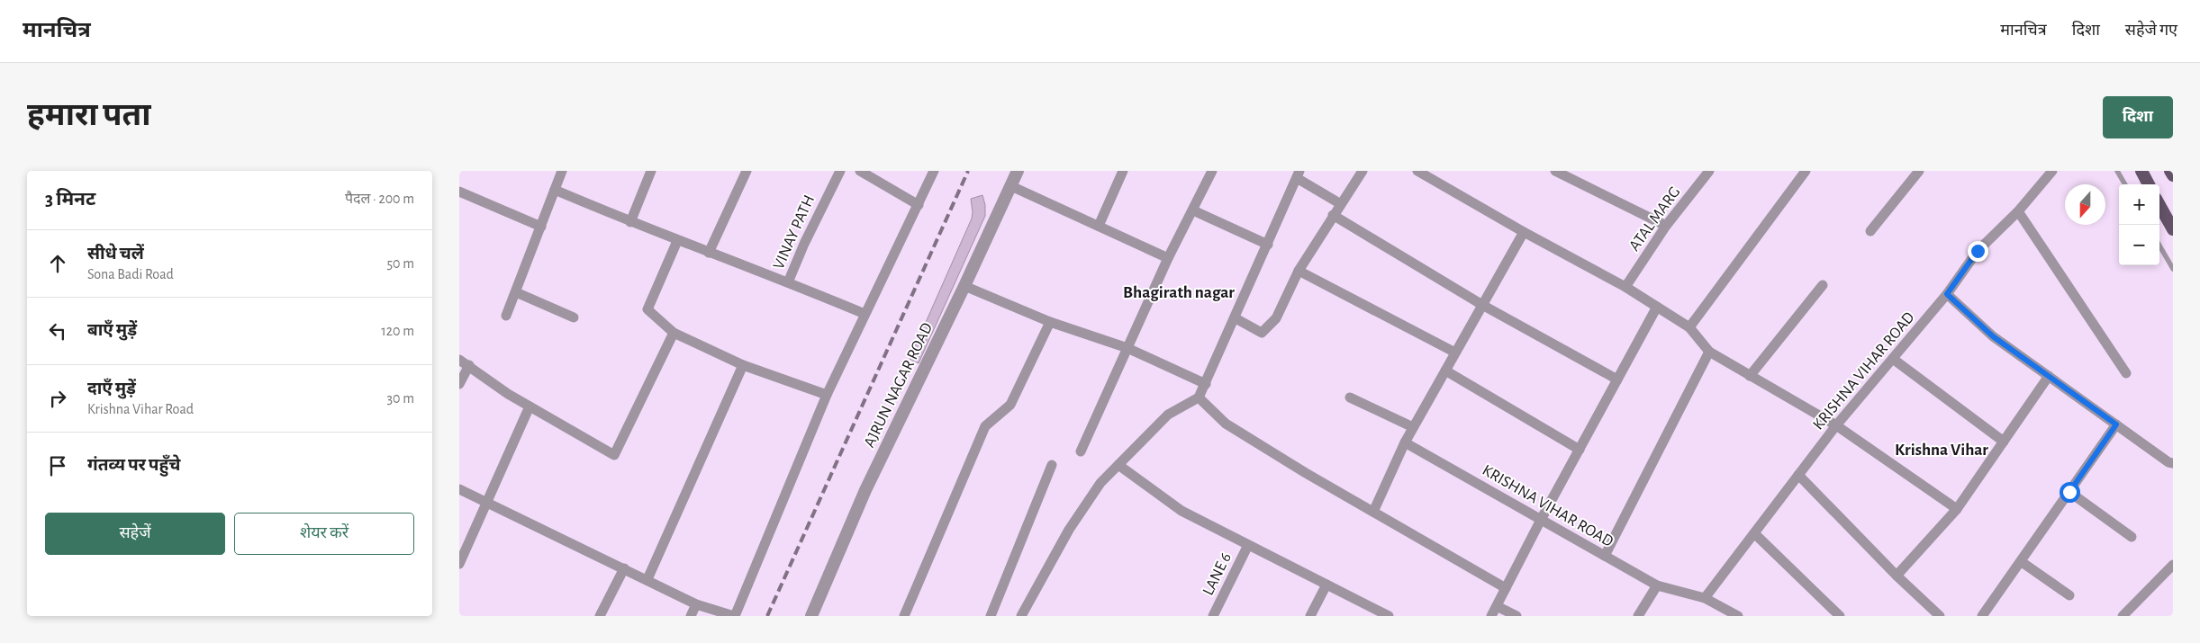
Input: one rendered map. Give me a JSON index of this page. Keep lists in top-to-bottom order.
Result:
{
  "streets": {
    "street": [
      "ATAL MARG",
      "VINAY PATH",
      "KRISHNA VIHAR ROAD",
      "AJRUN NAGAR ROAD",
      "LANE 6"
    ]
  },
  "districts": ["Bhagirath nagar", "Krishna Vihar"],
  "north": "bottom",
  "page": {
    "header": "मानचित्र",
    "nav": ["मानचित्र", "दिशा", "सहेजे गए"],
    "buttons": [
      "दिशा",
      ["सहेजें", "शेयर करें"]
    ],
    "title": "हमारा पता",
    "heading": ["3 मिनट", "पैदल · 200 m"],
    "map_buttons": ["+", "−"],
    "list": [
      ["सीधे चलें", "Sona Badi Road", "50 m"],
      ["बाएँ मुड़ें", "120 m"],
      ["दाएँ मुड़ें", "Krishna Vihar Road", "30 m"],
      "गंतव्य पर पहुँचे"
    ]
  }
}
